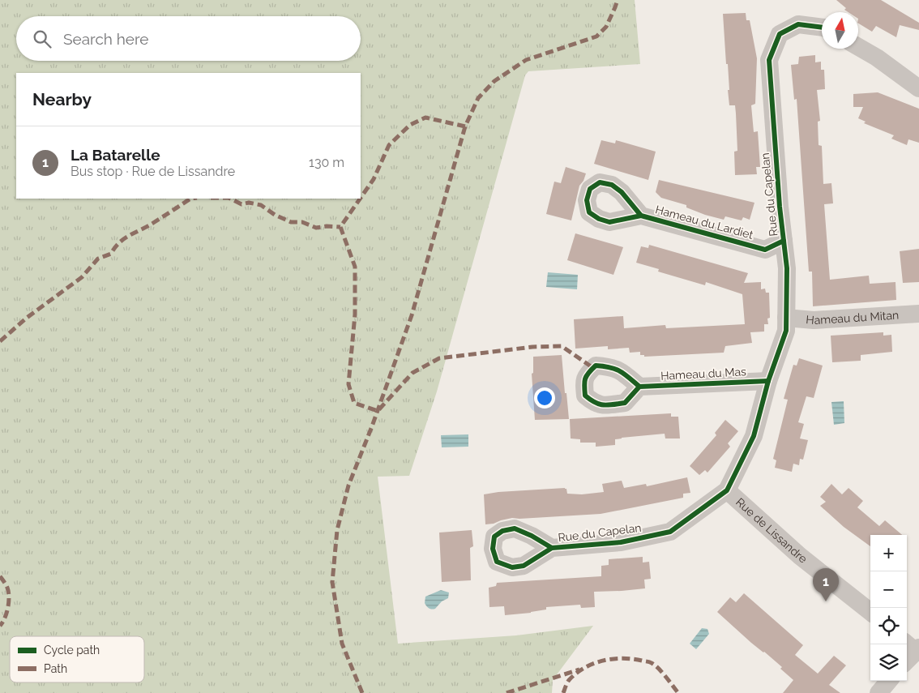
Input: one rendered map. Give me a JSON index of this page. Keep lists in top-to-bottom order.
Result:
{
  "streets": {
    "street": [
      "Rue du Capelan",
      "Hameau du Lardiet",
      "Hameau du Mitan",
      "Hameau du Mas",
      "Rue de Lissandre"
    ]
  },
  "crossings": [
    ["Rue du Capelan", "Hameau du Lardiet"],
    ["Rue du Capelan", "Hameau du Mitan"],
    ["Rue du Capelan", "Hameau du Mas"],
    ["Rue du Capelan", "Rue de Lissandre"]
  ],
  "legend": ["Cycle path", "Path"],
  "north": "top",
  "page": {
    "search": "Search here",
    "heading": "Nearby",
    "list": [
      {
        "mark": "1",
        "name": "La Batarelle",
        "note": "Bus stop · Rue de Lissandre",
        "value": "130 m"
      }
    ],
    "map_buttons": ["+", "−"],
    "pins": "1"
  }
}
